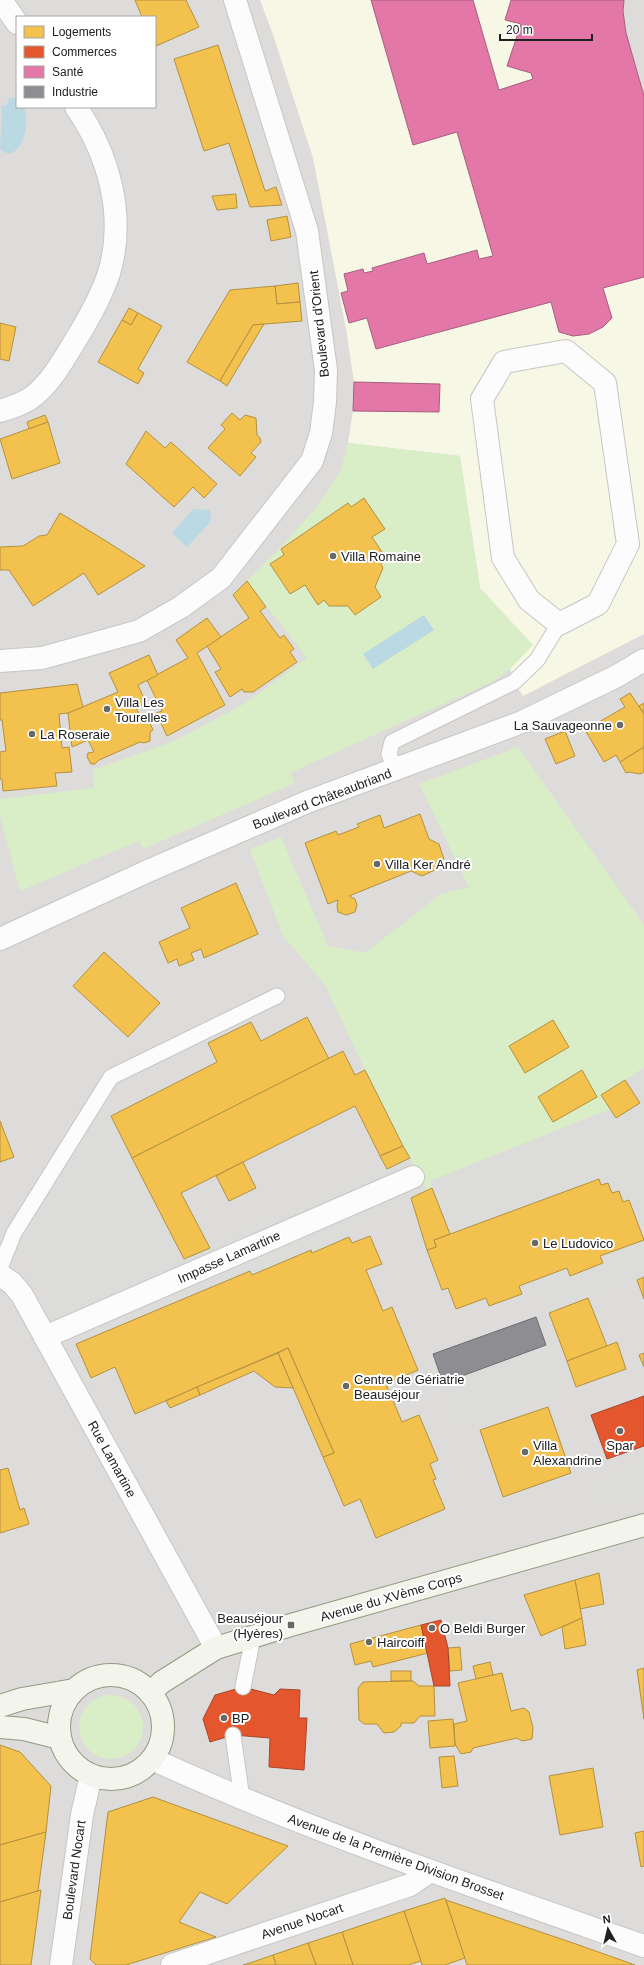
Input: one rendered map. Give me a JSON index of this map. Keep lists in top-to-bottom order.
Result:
{
  "streets": {
    "main road": ["Avenue du XVème Corps"],
    "street": [
      "Boulevard d'Orient",
      "Boulevard Châteaubriand",
      "Impasse Lamartine",
      "Rue Lamartine",
      "Avenue de la Première Division Brosset",
      "Boulevard Nocart",
      "Avenue Nocart"
    ]
  },
  "crossings": [
    ["Impasse Lamartine", "Rue Lamartine"],
    ["Rue Lamartine", "Avenue du XVème Corps"],
    ["Avenue du XVème Corps", "Avenue de la Première Division Brosset"],
    ["Avenue du XVème Corps", "Boulevard Nocart"],
    ["Avenue de la Première Division Brosset", "Boulevard Nocart"],
    ["Avenue de la Première Division Brosset", "Avenue Nocart"]
  ],
  "places": {
    "other": [
      "Villa Romaine",
      "Villa Les Tourelles",
      "La Sauvageonne",
      "La Roseraie",
      "Villa Ker André",
      "Le Ludovico",
      "Centre de Gériatrie Beauséjour",
      "Spar",
      "Villa Alexandrine",
      "O Beldi Burger",
      "Haircoiff",
      "BP"
    ],
    "transit": ["Beauséjour (Hyères)"]
  },
  "legend": [
    "Logements",
    "Commerces",
    "Santé",
    "Industrie"
  ],
  "scale_bar": "20 m",
  "north": "top"
}
